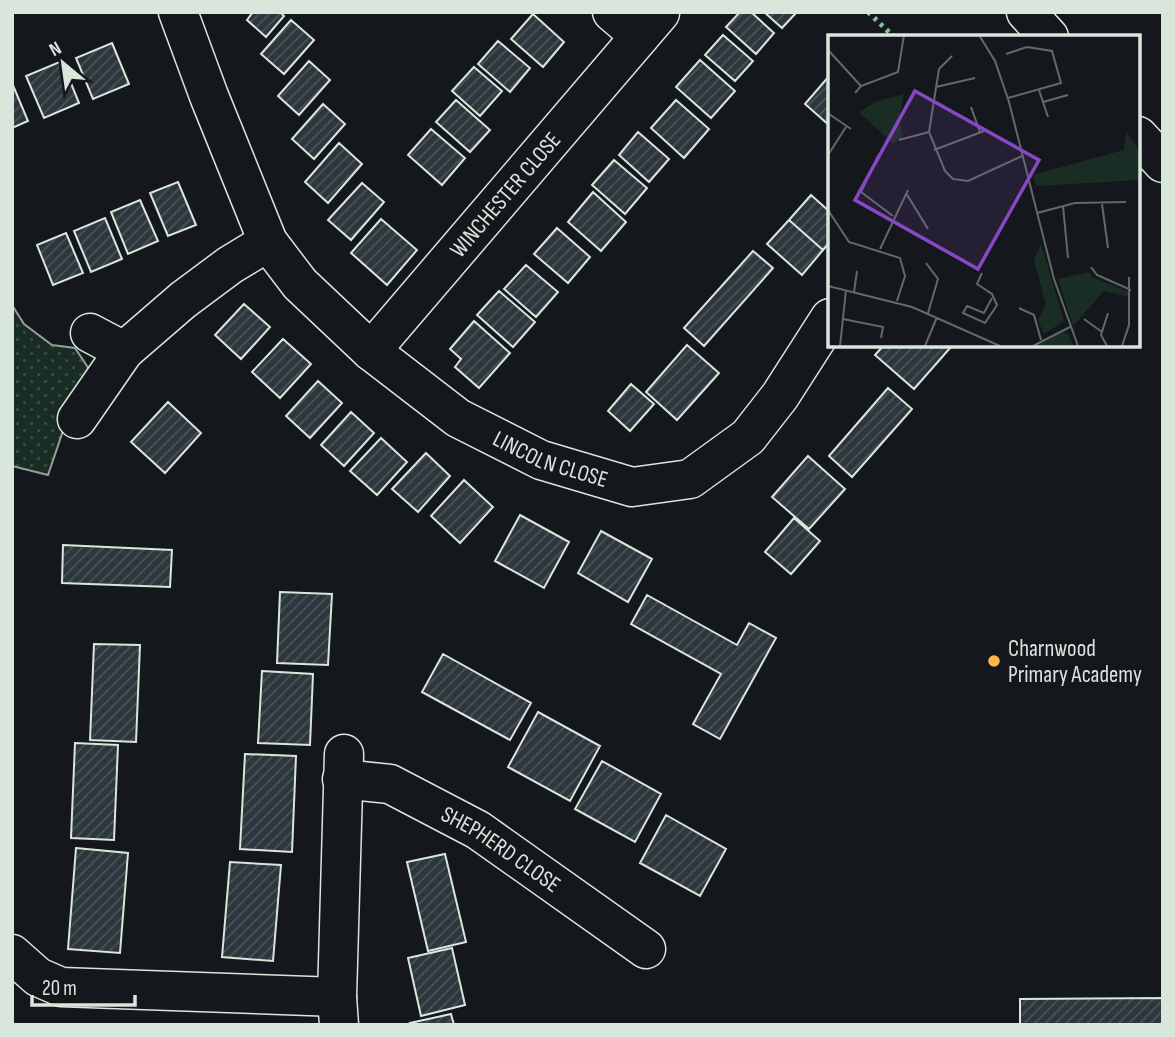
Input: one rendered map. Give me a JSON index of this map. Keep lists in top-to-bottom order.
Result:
{
  "streets": {
    "main road": ["WINCHESTER CLOSE", "LINCOLN CLOSE", "SHEPHERD CLOSE"]
  },
  "crossings": [
    ["WINCHESTER CLOSE", "LINCOLN CLOSE"]
  ],
  "places": ["Charnwood Primary Academy"],
  "scale_bar": "20 m",
  "north": "top left"
}
